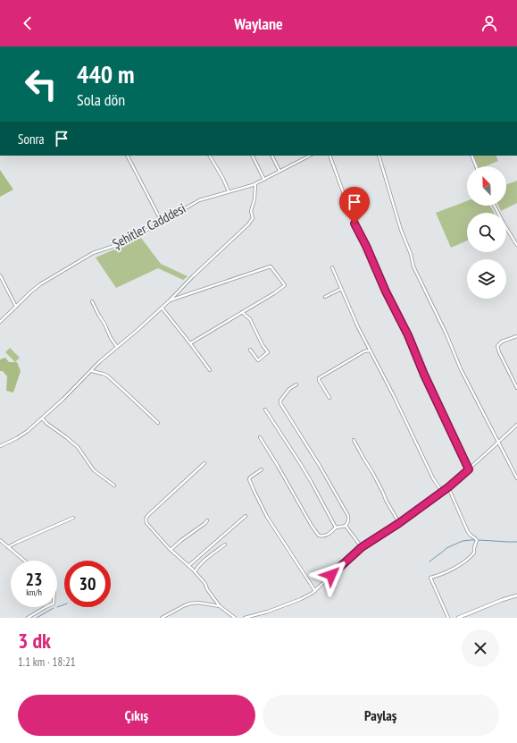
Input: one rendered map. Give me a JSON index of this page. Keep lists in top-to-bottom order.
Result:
{
  "streets": {
    "street": ["Şehitler Cadddesi"]
  },
  "north": "top left",
  "page": {
    "header": "Waylane",
    "turn": ["440 m", "Sola dön"],
    "then": "Sonra",
    "speed": "23 km/h",
    "limit": "30",
    "heading": ["3 dk", "1.1 km · 18:21"],
    "buttons": ["Çıkış", "Paylaş"]
  }
}
